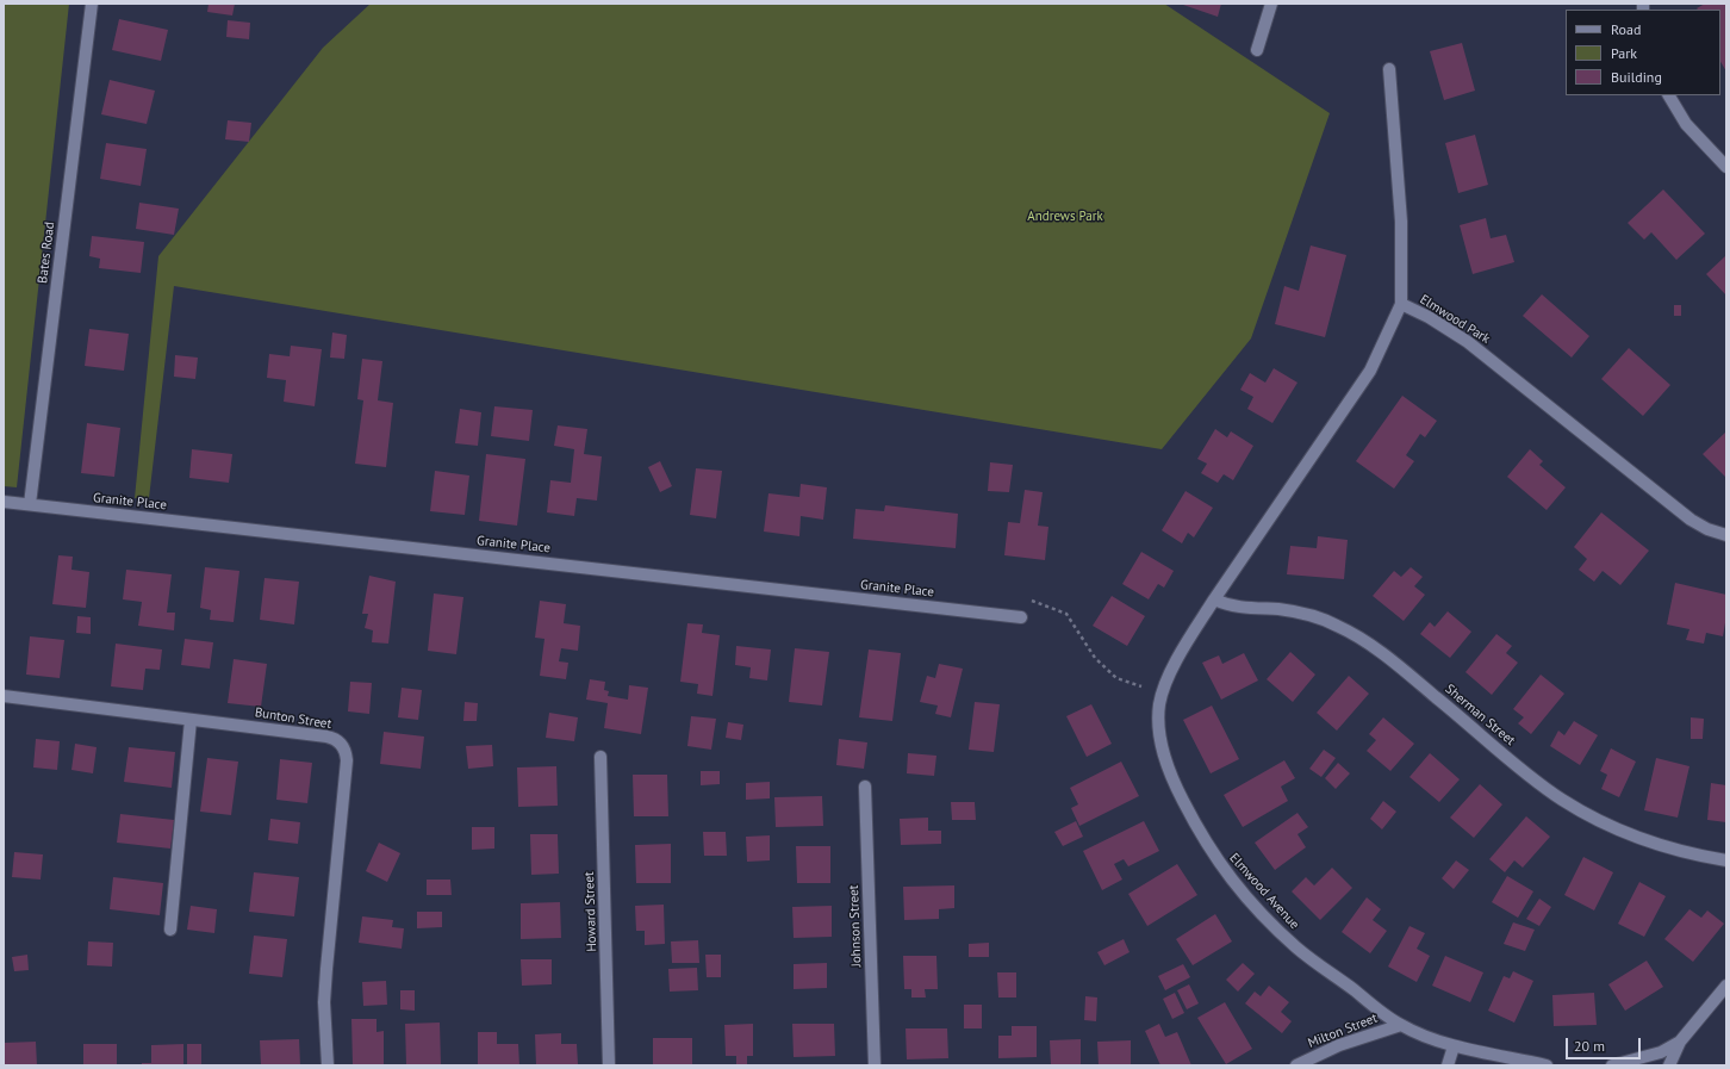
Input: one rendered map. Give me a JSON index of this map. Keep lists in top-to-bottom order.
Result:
{
  "streets": {
    "street": [
      "Bates Road",
      "Elmwood Park",
      "Granite Place",
      "Sherman Street",
      "Bunton Street",
      "Elmwood Avenue",
      "Howard Street",
      "Johnson Street",
      "Milton Street"
    ]
  },
  "crossings": [
    ["Bates Road", "Granite Place"],
    ["Elmwood Park", "Sherman Street"],
    ["Elmwood Park", "Elmwood Avenue"],
    ["Sherman Street", "Elmwood Avenue"],
    ["Elmwood Avenue", "Milton Street"]
  ],
  "parks": ["Andrews Park"],
  "legend": ["Road", "Park", "Building"],
  "scale_bar": "20 m"
}
